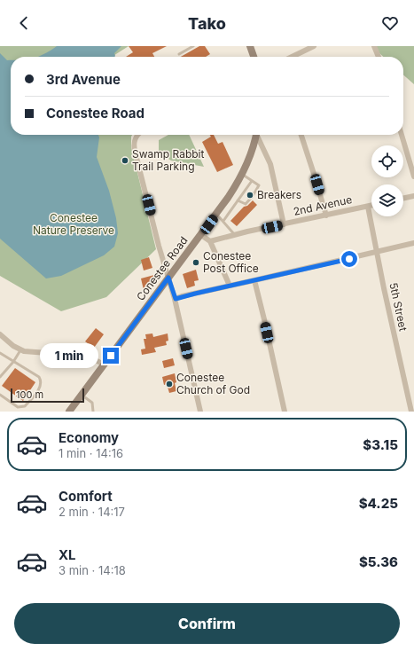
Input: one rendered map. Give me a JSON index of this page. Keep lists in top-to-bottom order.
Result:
{
  "streets": {
    "main road": ["Conestee Road"],
    "street": ["2nd Avenue", "5th Street"]
  },
  "crossings": [
    ["2nd Avenue", "5th Street"]
  ],
  "parks": ["Conestee Nature Preserve"],
  "places": [
    "Swamp Rabbit Trail Parking",
    "Breakers",
    "Conestee Post Office",
    "Conestee Church of God"
  ],
  "scale_bar": "100 m",
  "page": {
    "header": "Tako",
    "banner": ["3rd Avenue", "Conestee Road"],
    "bubble": "1 min",
    "scale": "100 m",
    "list": [
      {
        "name": "Economy",
        "note": "1 min · 14:16",
        "value": "$3.15"
      },
      {
        "name": "Comfort",
        "note": "2 min · 14:17",
        "value": "$4.25"
      },
      {
        "name": "XL",
        "note": "3 min · 14:18",
        "value": "$5.36"
      }
    ],
    "buttons": "Confirm"
  }
}
